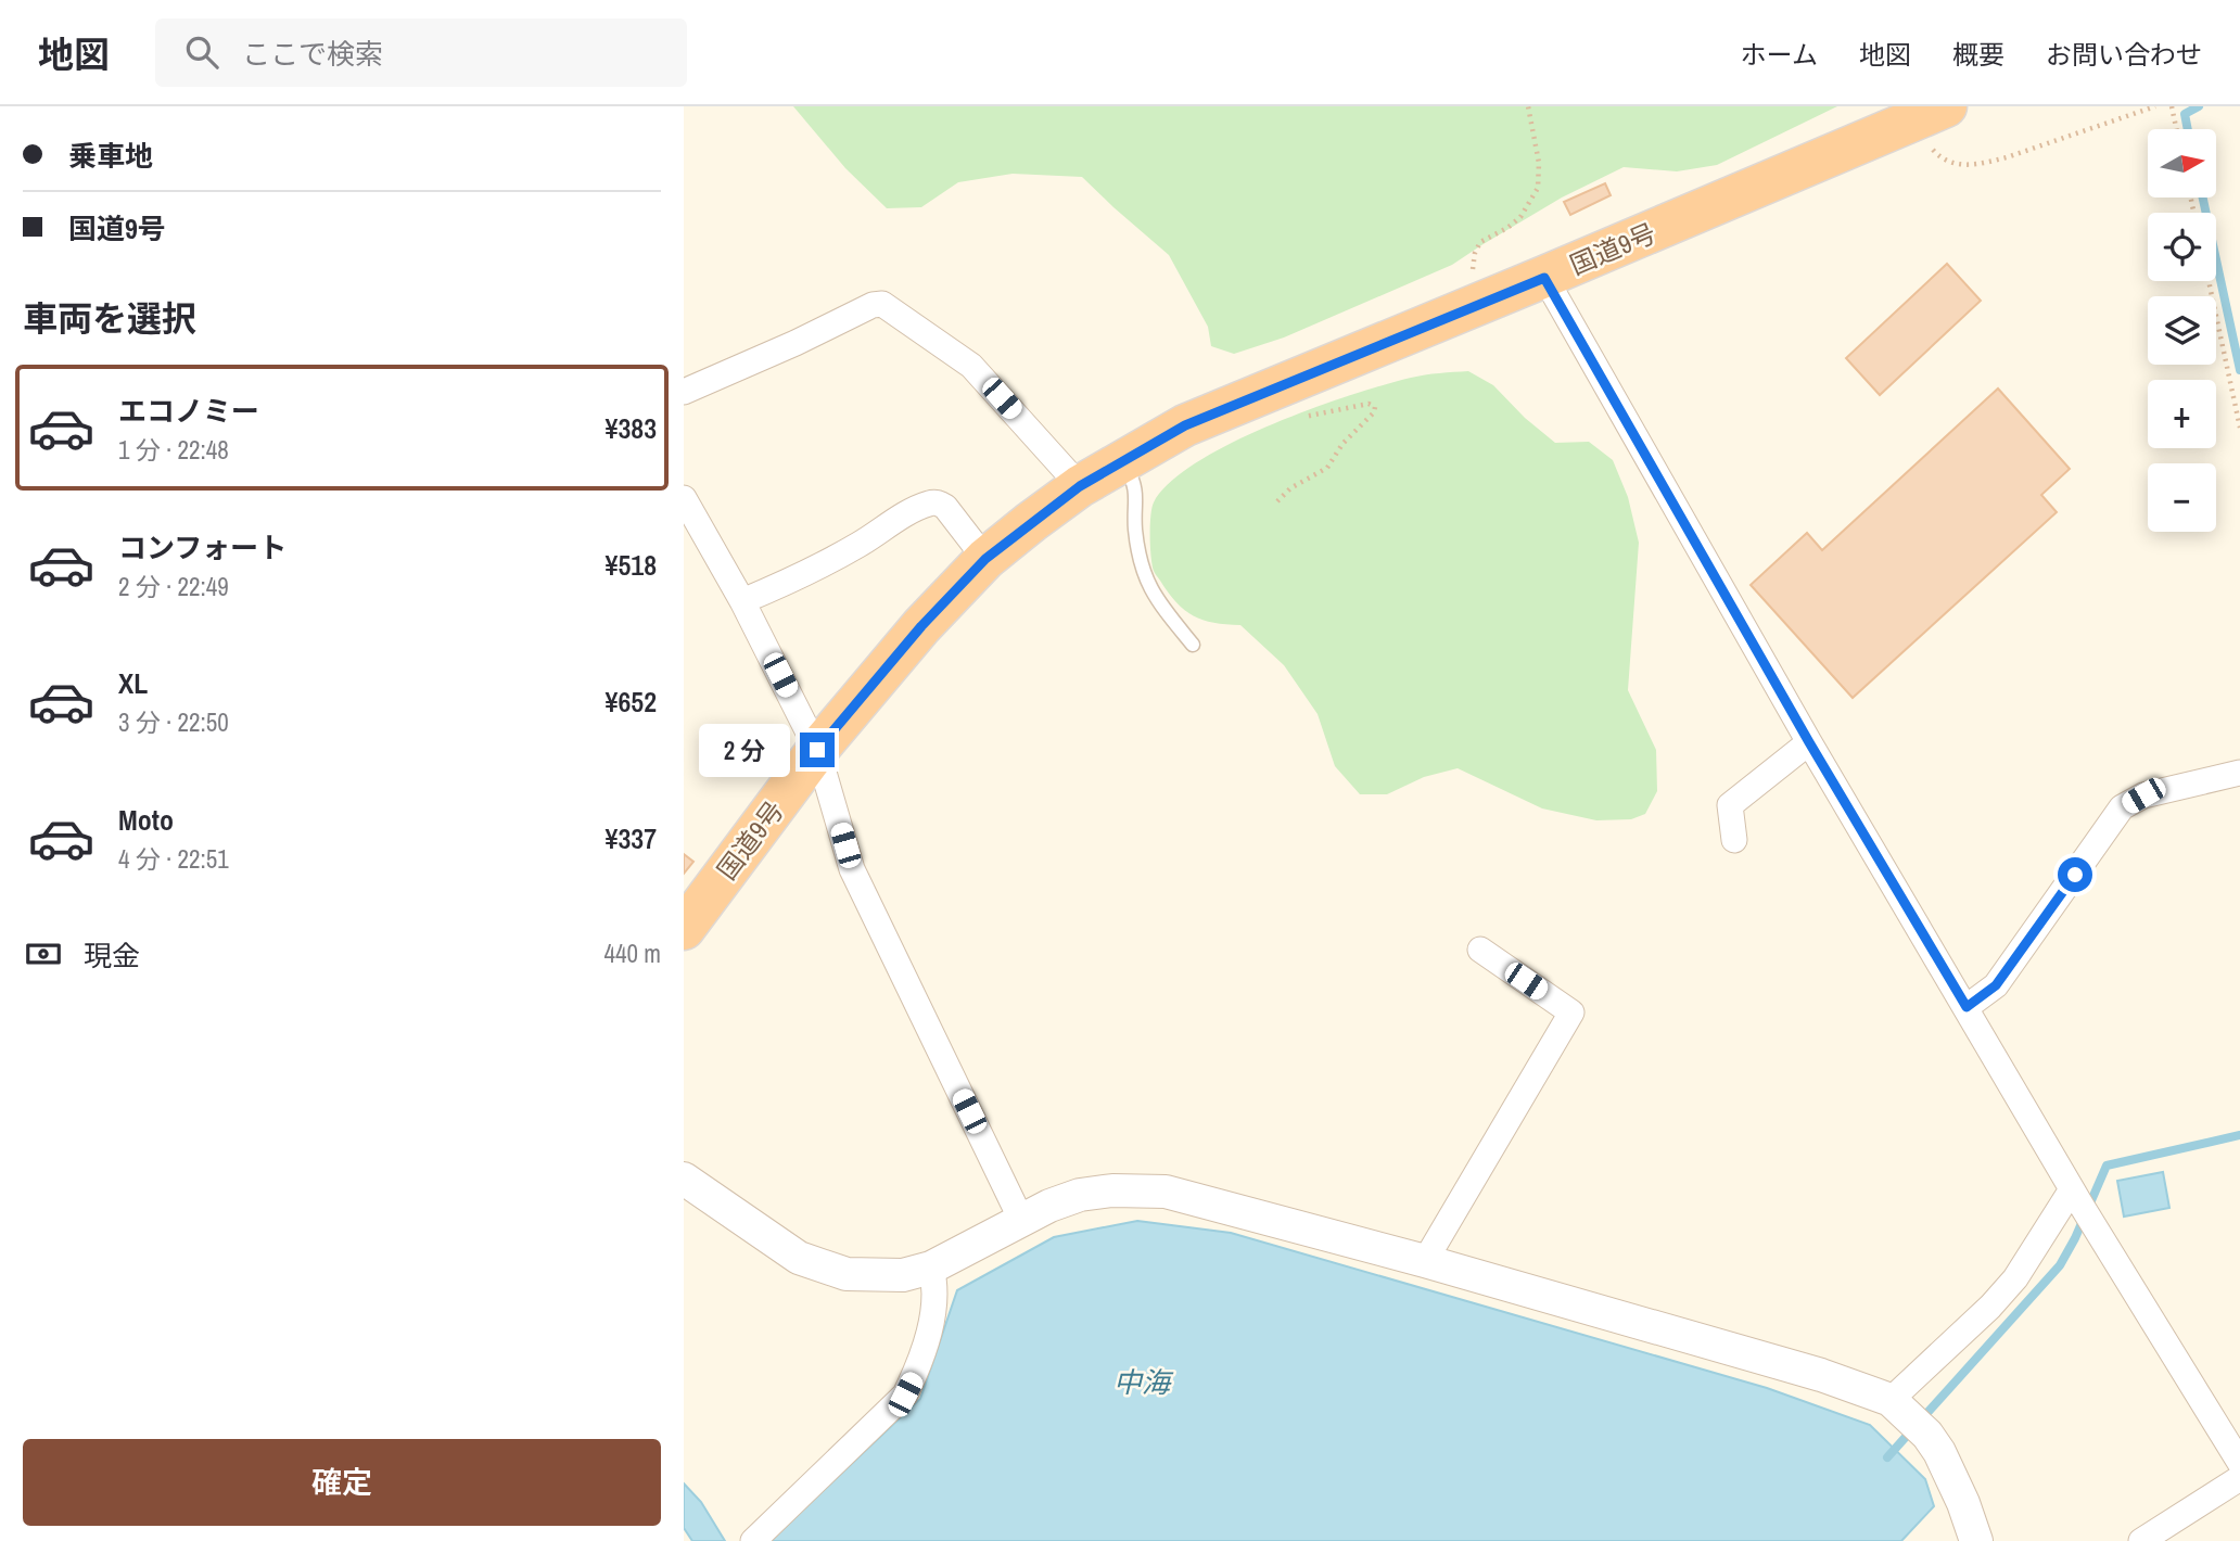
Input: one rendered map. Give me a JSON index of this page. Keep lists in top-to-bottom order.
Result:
{
  "streets": {
    "highway": ["国道9号"]
  },
  "water": ["中海"],
  "north": "right",
  "page": {
    "header": "地図",
    "search": "ここで検索",
    "nav": [
      "ホーム",
      "地図",
      "概要",
      "お問い合わせ"
    ],
    "banner": ["乗車地", "国道9号"],
    "map_buttons": ["+", "−"],
    "heading": "車両を選択",
    "list": [
      {
        "name": "エコノミー",
        "note": "1 分 · 22:48",
        "value": "¥383"
      },
      {
        "name": "コンフォート",
        "note": "2 分 · 22:49",
        "value": "¥518"
      },
      {
        "name": "XL",
        "note": "3 分 · 22:50",
        "value": "¥652"
      },
      {
        "name": "Moto",
        "note": "4 分 · 22:51",
        "value": "¥337"
      }
    ],
    "bubble": "2 分",
    "pay": ["現金", "440 m"],
    "buttons": "確定"
  }
}
